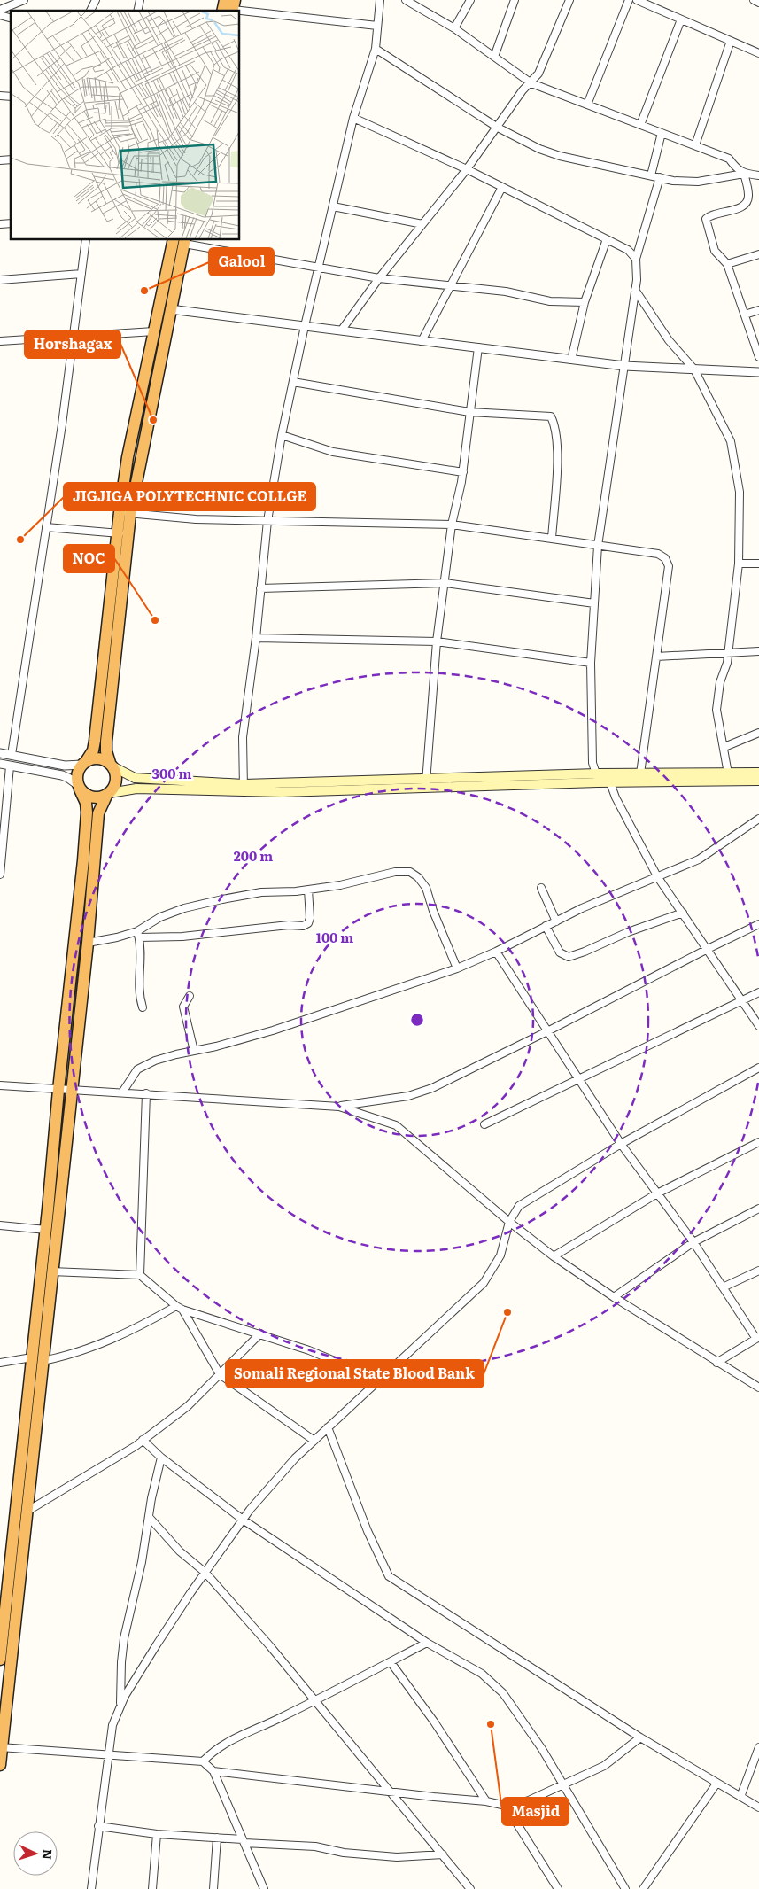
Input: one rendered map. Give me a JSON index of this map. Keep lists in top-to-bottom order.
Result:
{
  "places": [
    "Galool",
    "Horshagax",
    "JIGJIGA POLYTECHNIC COLLGE",
    "NOC",
    "Somali Regional State Blood Bank",
    "Masjid"
  ],
  "north": "right",
  "rings": ["300 m", "200 m", "100 m"]
}
